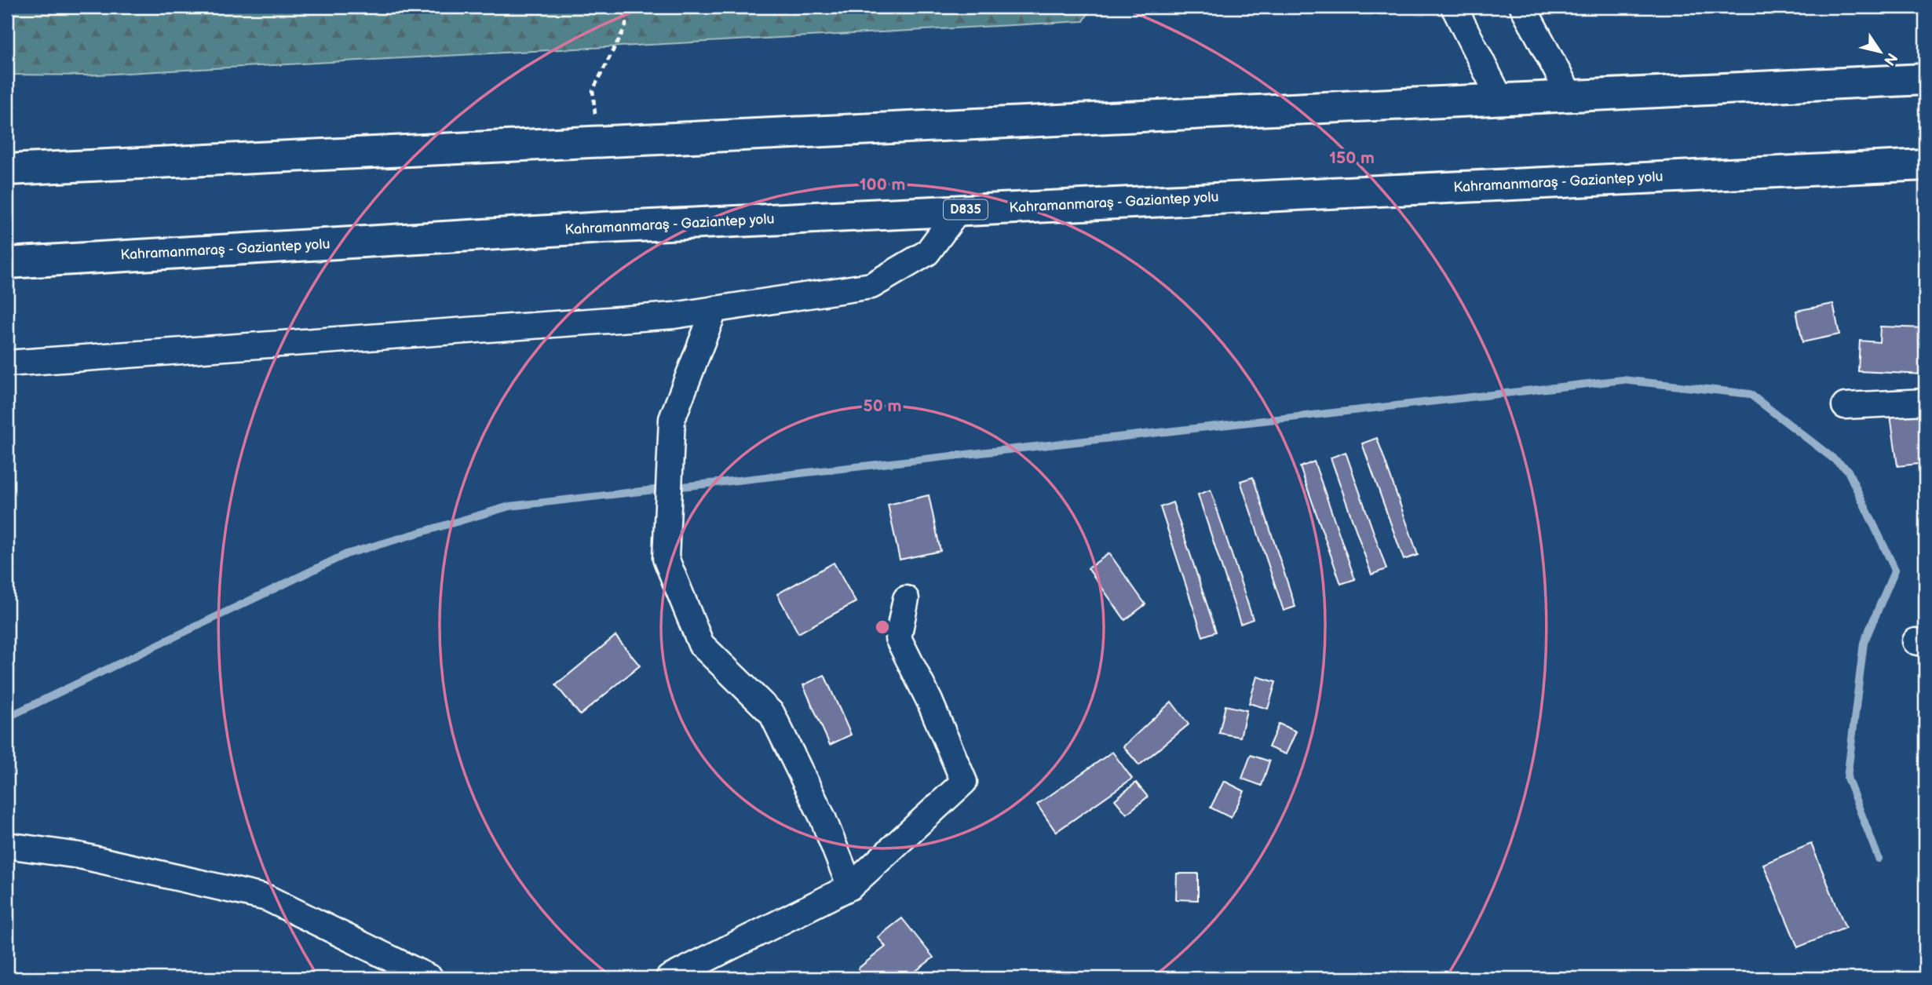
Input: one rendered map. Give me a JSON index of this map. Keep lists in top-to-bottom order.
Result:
{
  "streets": {
    "highway": ["Kahramanmaraş - Gaziantep yolu", "D835"]
  },
  "north": "bottom right",
  "rings": ["150 m", "100 m", "50 m"]
}
